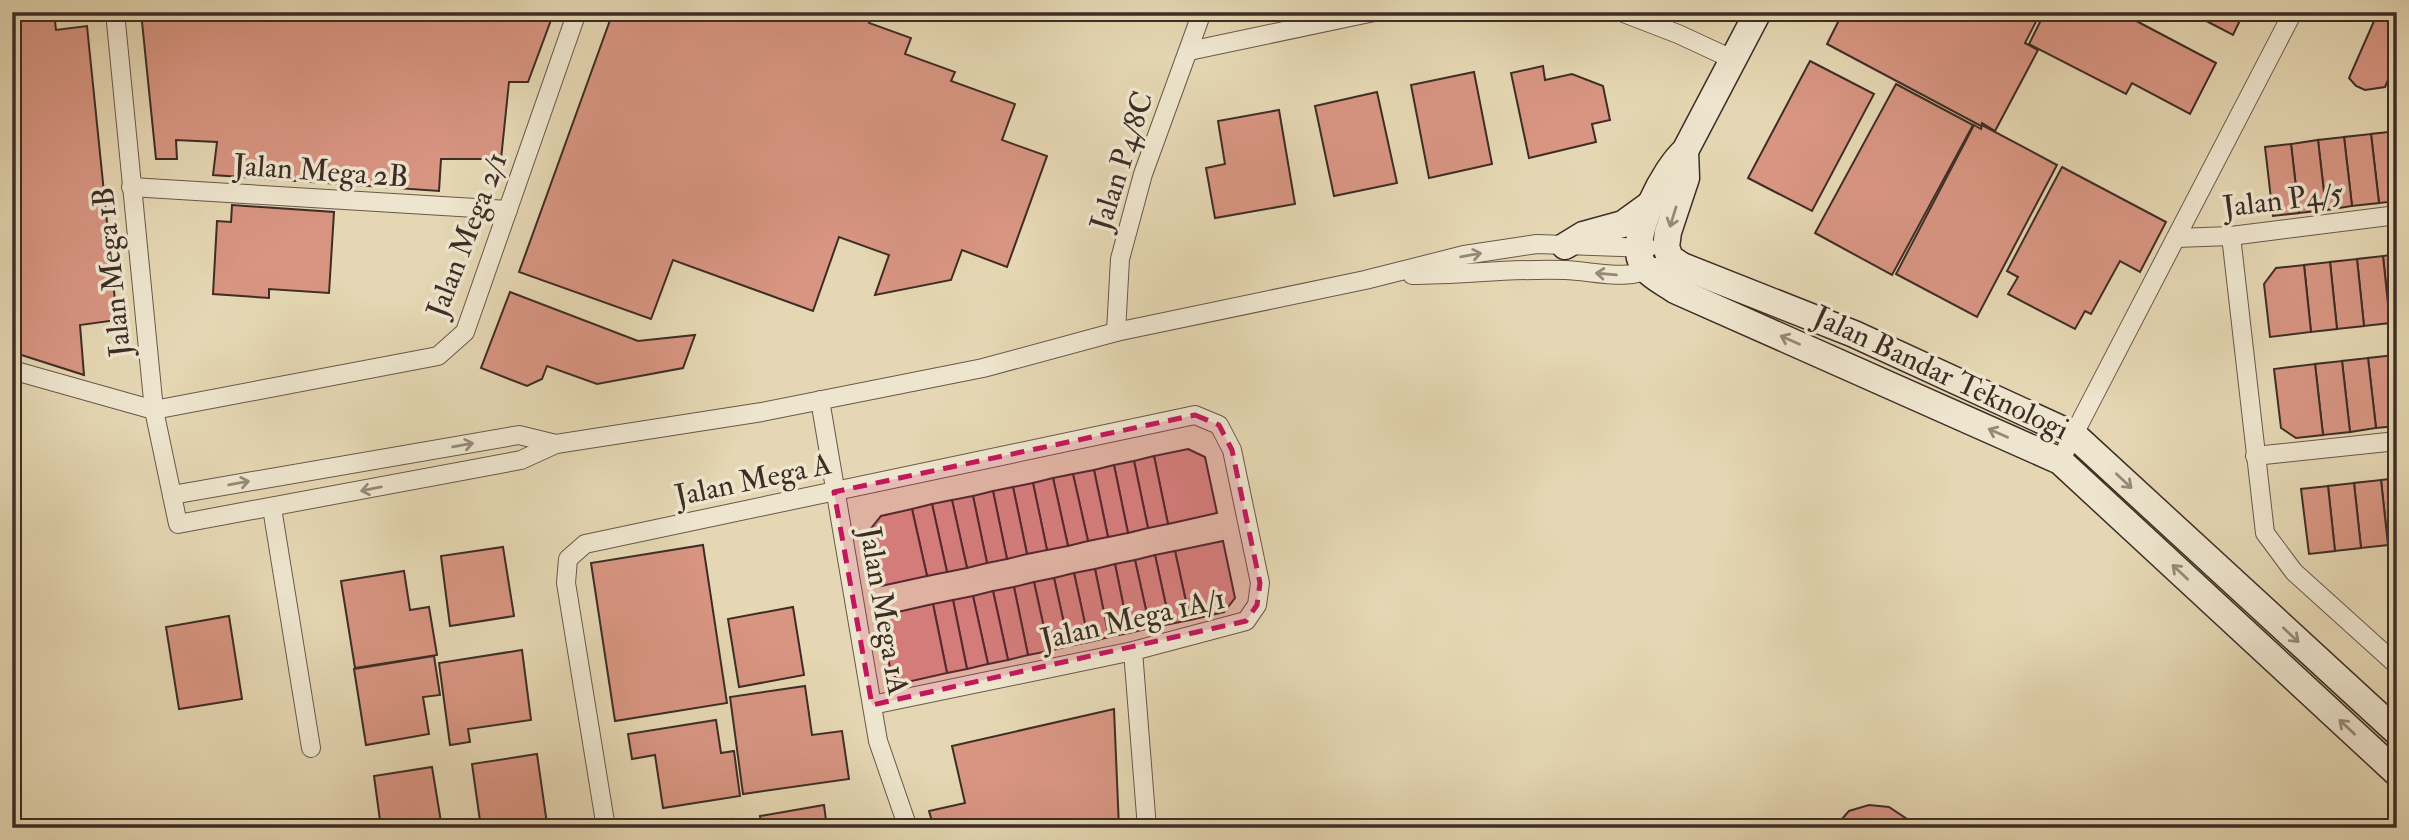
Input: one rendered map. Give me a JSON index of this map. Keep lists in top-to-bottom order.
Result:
{
  "streets": {
    "street": [
      "Jalan P4/8C",
      "Jalan Mega 2B",
      "Jalan P4/5",
      "Jalan Mega 2/1",
      "Jalan Mega 1B",
      "Jalan Bandar Teknologi",
      "Jalan Mega A",
      "Jalan Mega 1A",
      "Jalan Mega 1A/1"
    ]
  },
  "crossings": [
    ["Jalan Mega 2B", "Jalan Mega 2/1"],
    ["Jalan Mega 2B", "Jalan Mega 1B"],
    ["Jalan Mega 2/1", "Jalan Mega 1B"],
    ["Jalan Mega A", "Jalan Mega 1A"],
    ["Jalan Mega A", "Jalan Mega 1A/1"],
    ["Jalan Mega 1A", "Jalan Mega 1A/1"]
  ]
}
